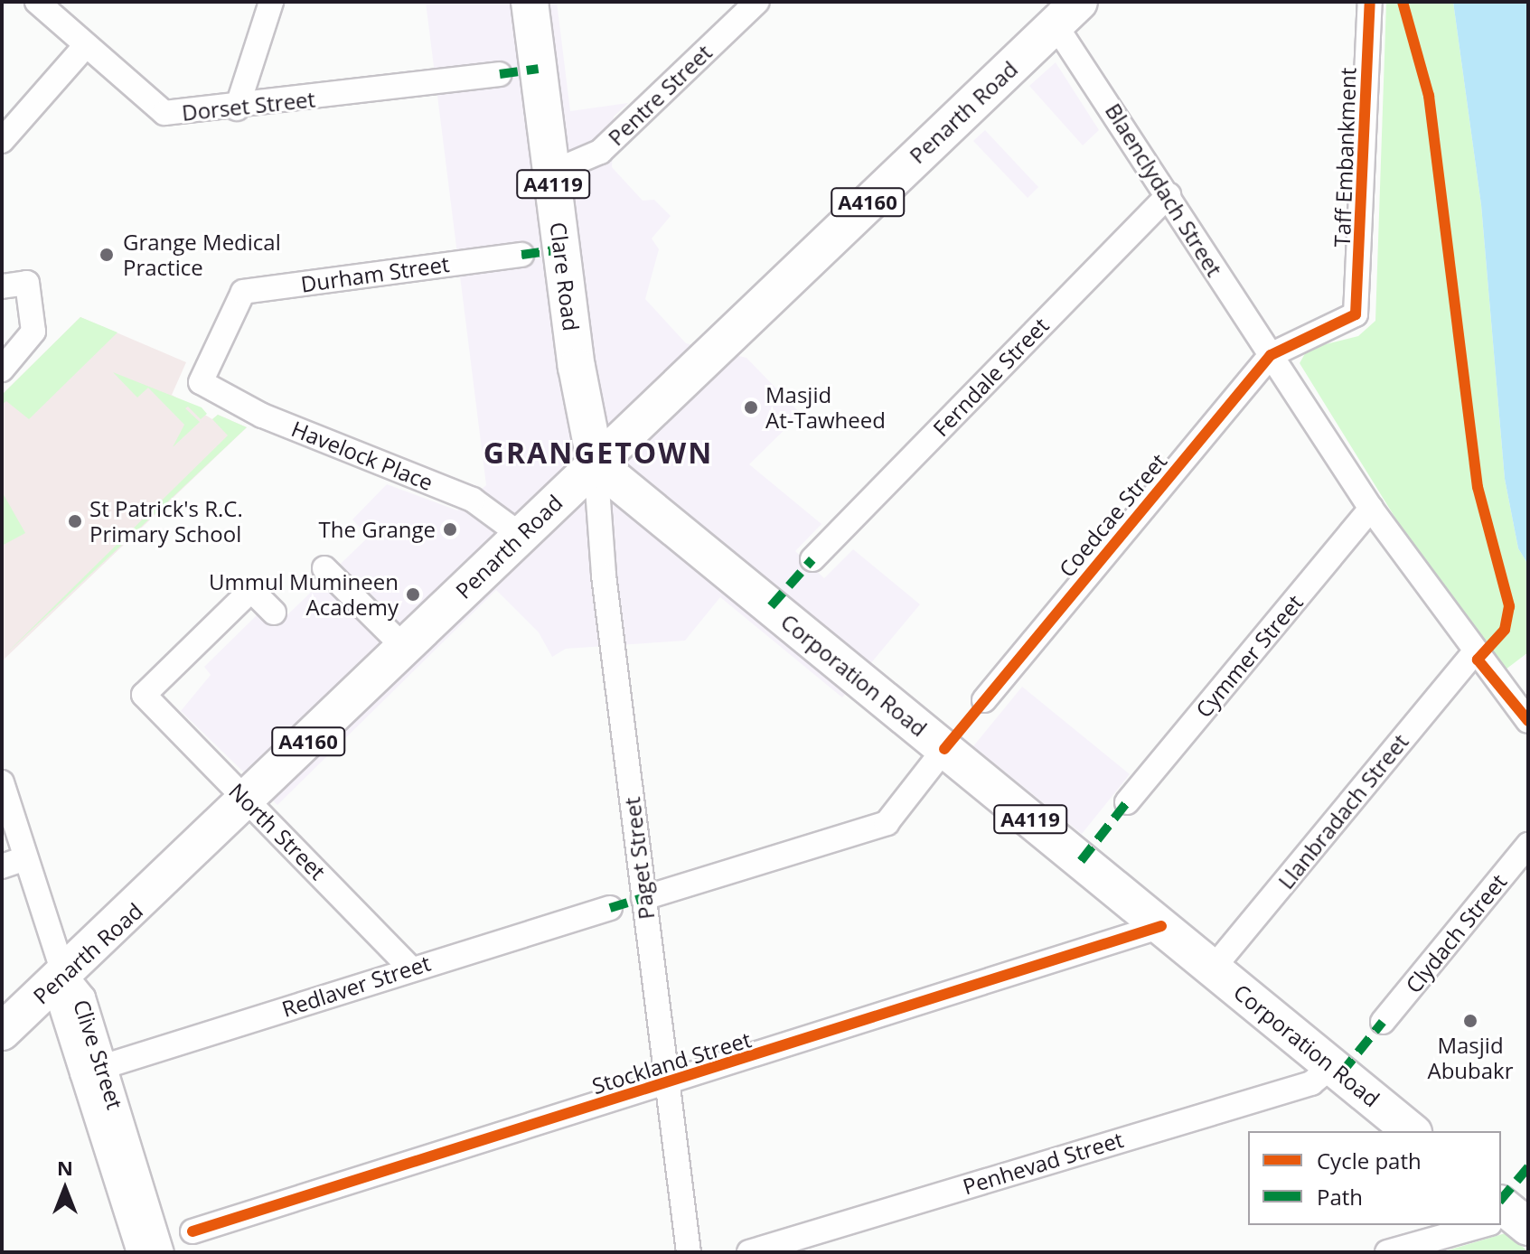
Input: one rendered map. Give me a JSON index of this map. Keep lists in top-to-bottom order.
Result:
{
  "streets": {
    "main road": [
      "Penarth Road",
      "A4119",
      "A4160",
      "Clare Road",
      "Corporation Road"
    ],
    "street": [
      "Pentre Street",
      "Dorset Street",
      "Taff Embankment",
      "Blaenclydach Street",
      "Durham Street",
      "Ferndale Street",
      "Havelock Place",
      "Coedcae Street",
      "Cymmer Street",
      "Llanbradach Street",
      "North Street",
      "Paget Street",
      "Clydach Street",
      "Redlaver Street",
      "Clive Street",
      "Stockland Street",
      "Penhevad Street"
    ]
  },
  "crossings": [
    ["Pentre Street", "Clare Road"],
    ["Penarth Road", "Blaenclydach Street"],
    ["Penarth Road", "Clare Road"],
    ["Penarth Road", "Havelock Place"],
    ["Penarth Road", "Corporation Road"],
    ["Penarth Road", "North Street"],
    ["Penarth Road", "Paget Street"],
    ["Penarth Road", "Clive Street"],
    ["Taff Embankment", "Blaenclydach Street"],
    ["Taff Embankment", "Coedcae Street"],
    ["Blaenclydach Street", "Ferndale Street"],
    ["Blaenclydach Street", "Coedcae Street"],
    ["Durham Street", "Havelock Place"],
    ["Clare Road", "Corporation Road"],
    ["Clare Road", "Paget Street"],
    ["Corporation Road", "Llanbradach Street"],
    ["Corporation Road", "Paget Street"],
    ["Corporation Road", "Stockland Street"],
    ["Corporation Road", "Penhevad Street"],
    ["North Street", "Redlaver Street"],
    ["Paget Street", "Stockland Street"],
    ["Redlaver Street", "Clive Street"]
  ],
  "districts": ["GRANGETOWN"],
  "places": [
    "Grange Medical Practice",
    "Masjid At-Tawheed",
    "St Patrick's R.C. Primary School",
    "The Grange",
    "Ummul Mumineen Academy",
    "Masjid Abubakr"
  ],
  "legend": ["Cycle path", "Path"],
  "north": "top"
}
